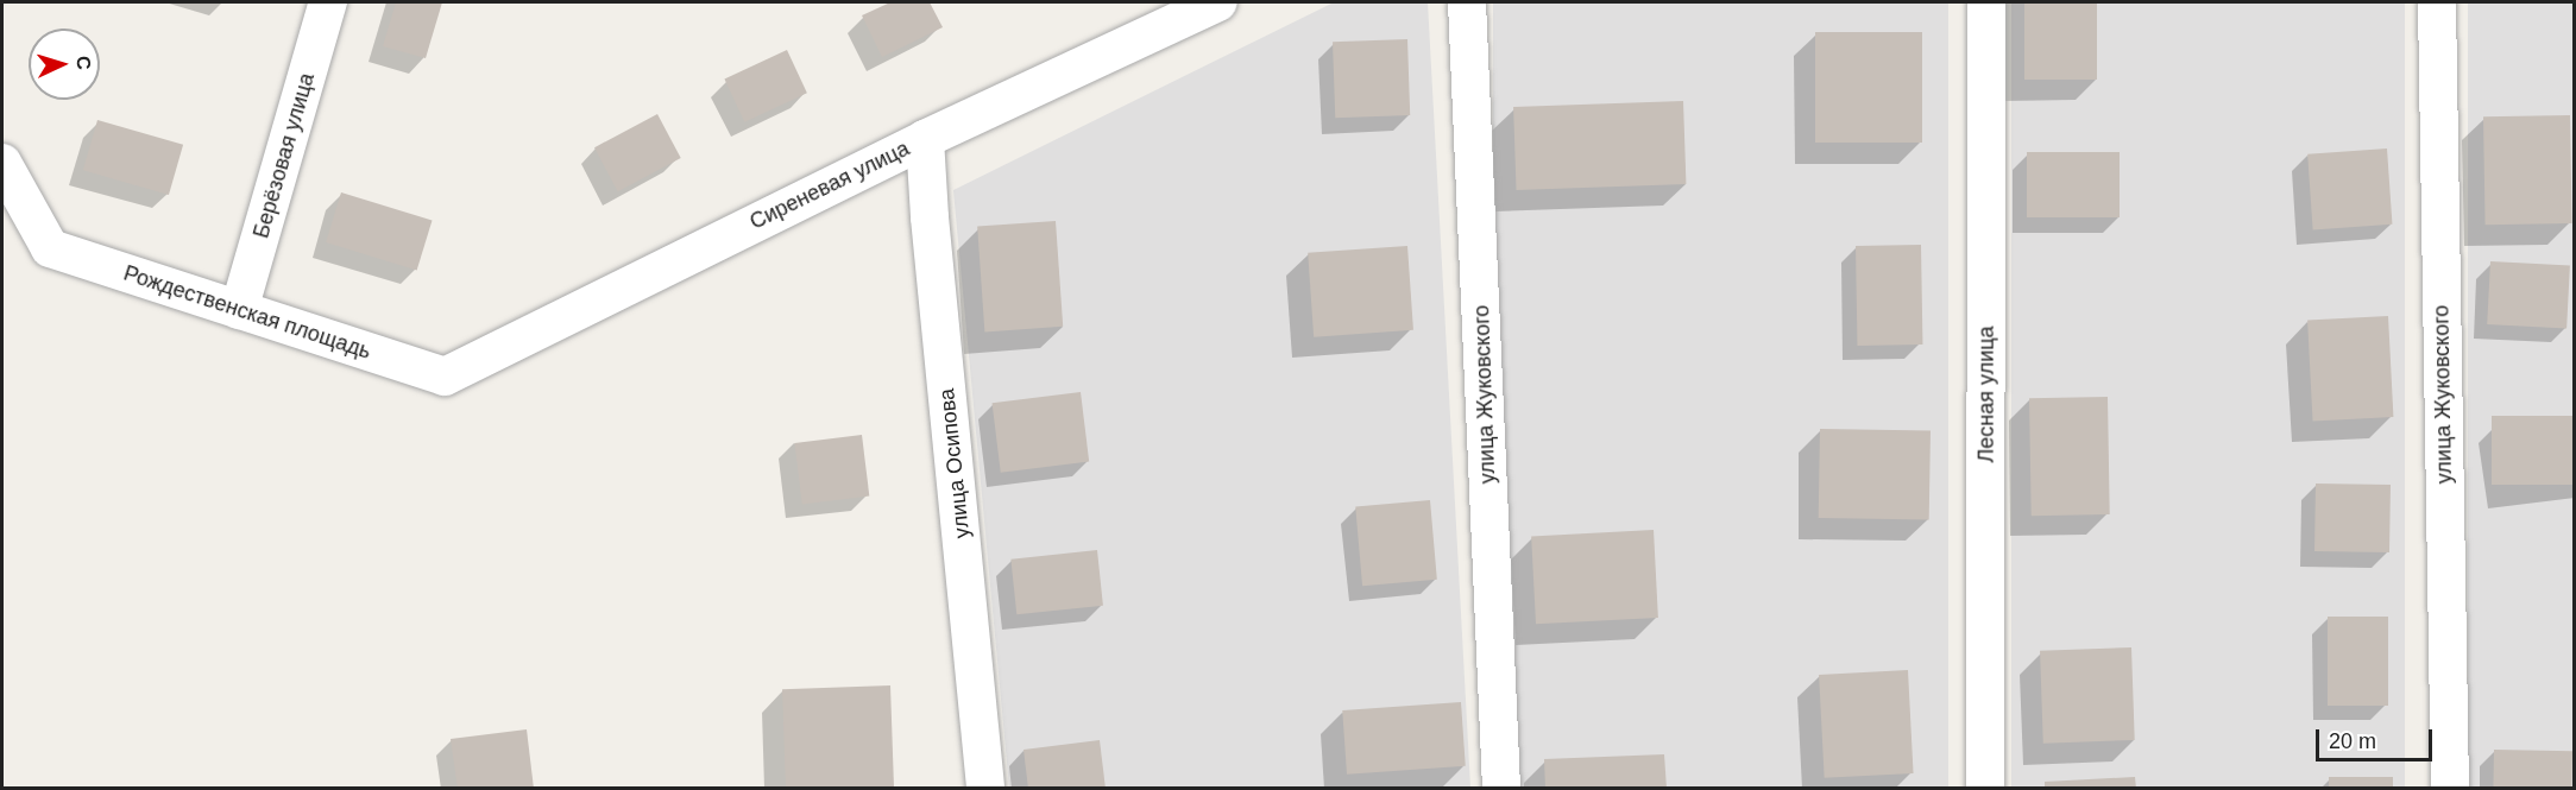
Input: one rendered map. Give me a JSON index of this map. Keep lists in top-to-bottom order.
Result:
{
  "streets": {
    "street": [
      "Берёзовая улица",
      "Сиреневая улица",
      "Рождественская площадь",
      "улица Жуковского",
      "Лесная улица",
      "улица Осипова"
    ]
  },
  "crossings": [
    ["Берёзовая улица", "Рождественская площадь"],
    ["Сиреневая улица", "Рождественская площадь"],
    ["Сиреневая улица", "улица Осипова"]
  ],
  "scale_bar": "20 m",
  "north": "right"
}
